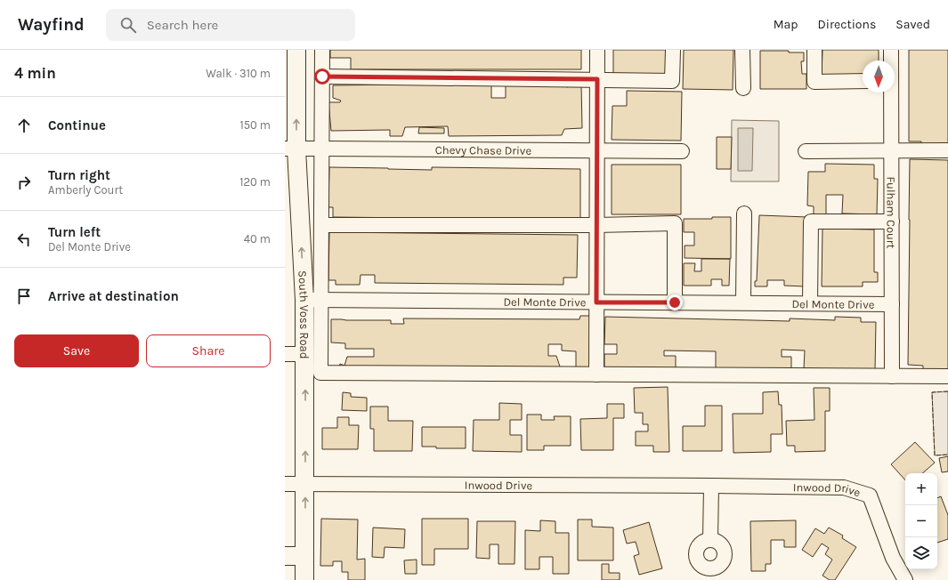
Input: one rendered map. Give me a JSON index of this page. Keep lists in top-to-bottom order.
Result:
{
  "streets": {
    "main road": ["South Voss Road"],
    "street": [
      "Chevy Chase Drive",
      "Fulham Court",
      "Del Monte Drive",
      "Inwood Drive"
    ]
  },
  "crossings": [
    ["Chevy Chase Drive", "South Voss Road"],
    ["Fulham Court", "Del Monte Drive"],
    ["Del Monte Drive", "South Voss Road"],
    ["South Voss Road", "Inwood Drive"]
  ],
  "one_way": ["South Voss Road"],
  "north": "bottom",
  "page": {
    "header": "Wayfind",
    "search": "Search here",
    "nav": ["Map", "Directions", "Saved"],
    "heading": ["4 min", "Walk · 310 m"],
    "list": [
      ["Continue", "150 m"],
      ["Turn right", "Amberly Court", "120 m"],
      ["Turn left", "Del Monte Drive", "40 m"],
      "Arrive at destination"
    ],
    "buttons": ["Save", "Share"],
    "map_buttons": ["+", "−"]
  }
}
